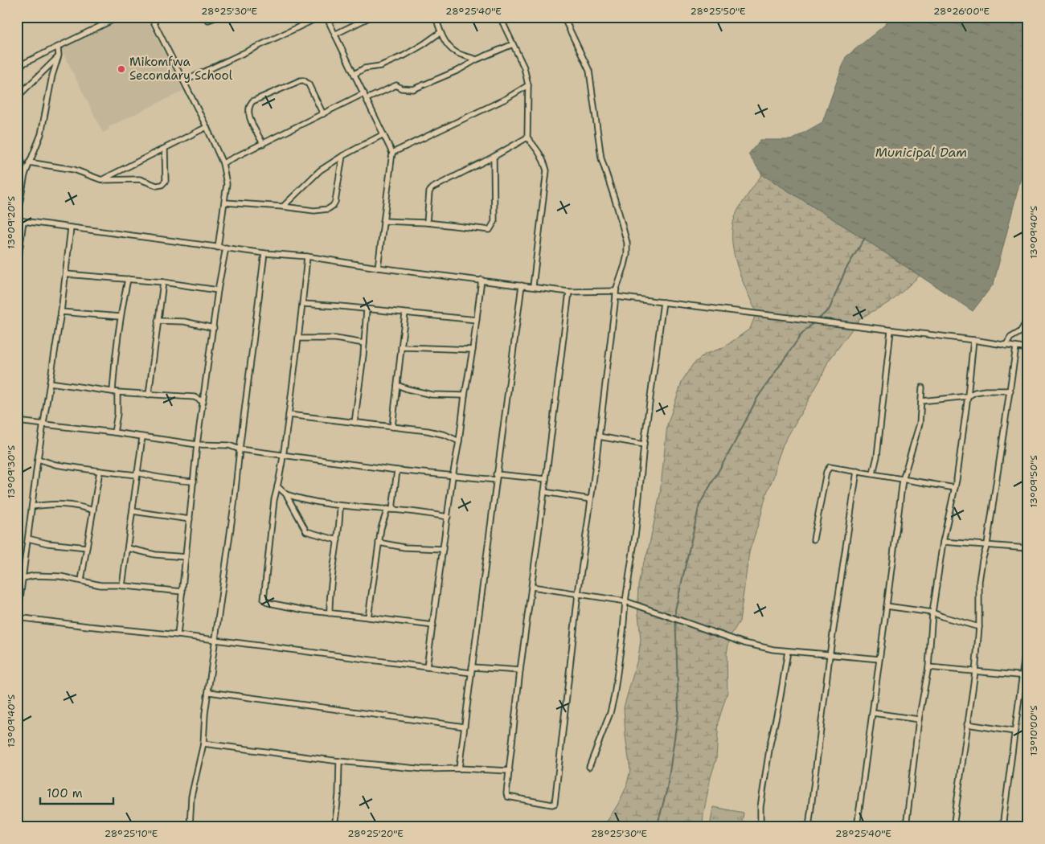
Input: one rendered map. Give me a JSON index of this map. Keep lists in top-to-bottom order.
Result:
{
  "water": ["Municipal Dam"],
  "places": ["Mikomfwa Secondary School"],
  "scale_bar": "100 m",
  "coordinates": [
    "28°25'30\"E",
    "28°25'40\"E",
    "28°25'50\"E",
    "28°26'00\"E",
    "13°09'20\"S",
    "13°09'40\"S",
    "13°09'30\"S",
    "13°09'50\"S",
    "13°10'00\"S",
    "28°25'10\"E",
    "28°25'20\"E"
  ]
}
